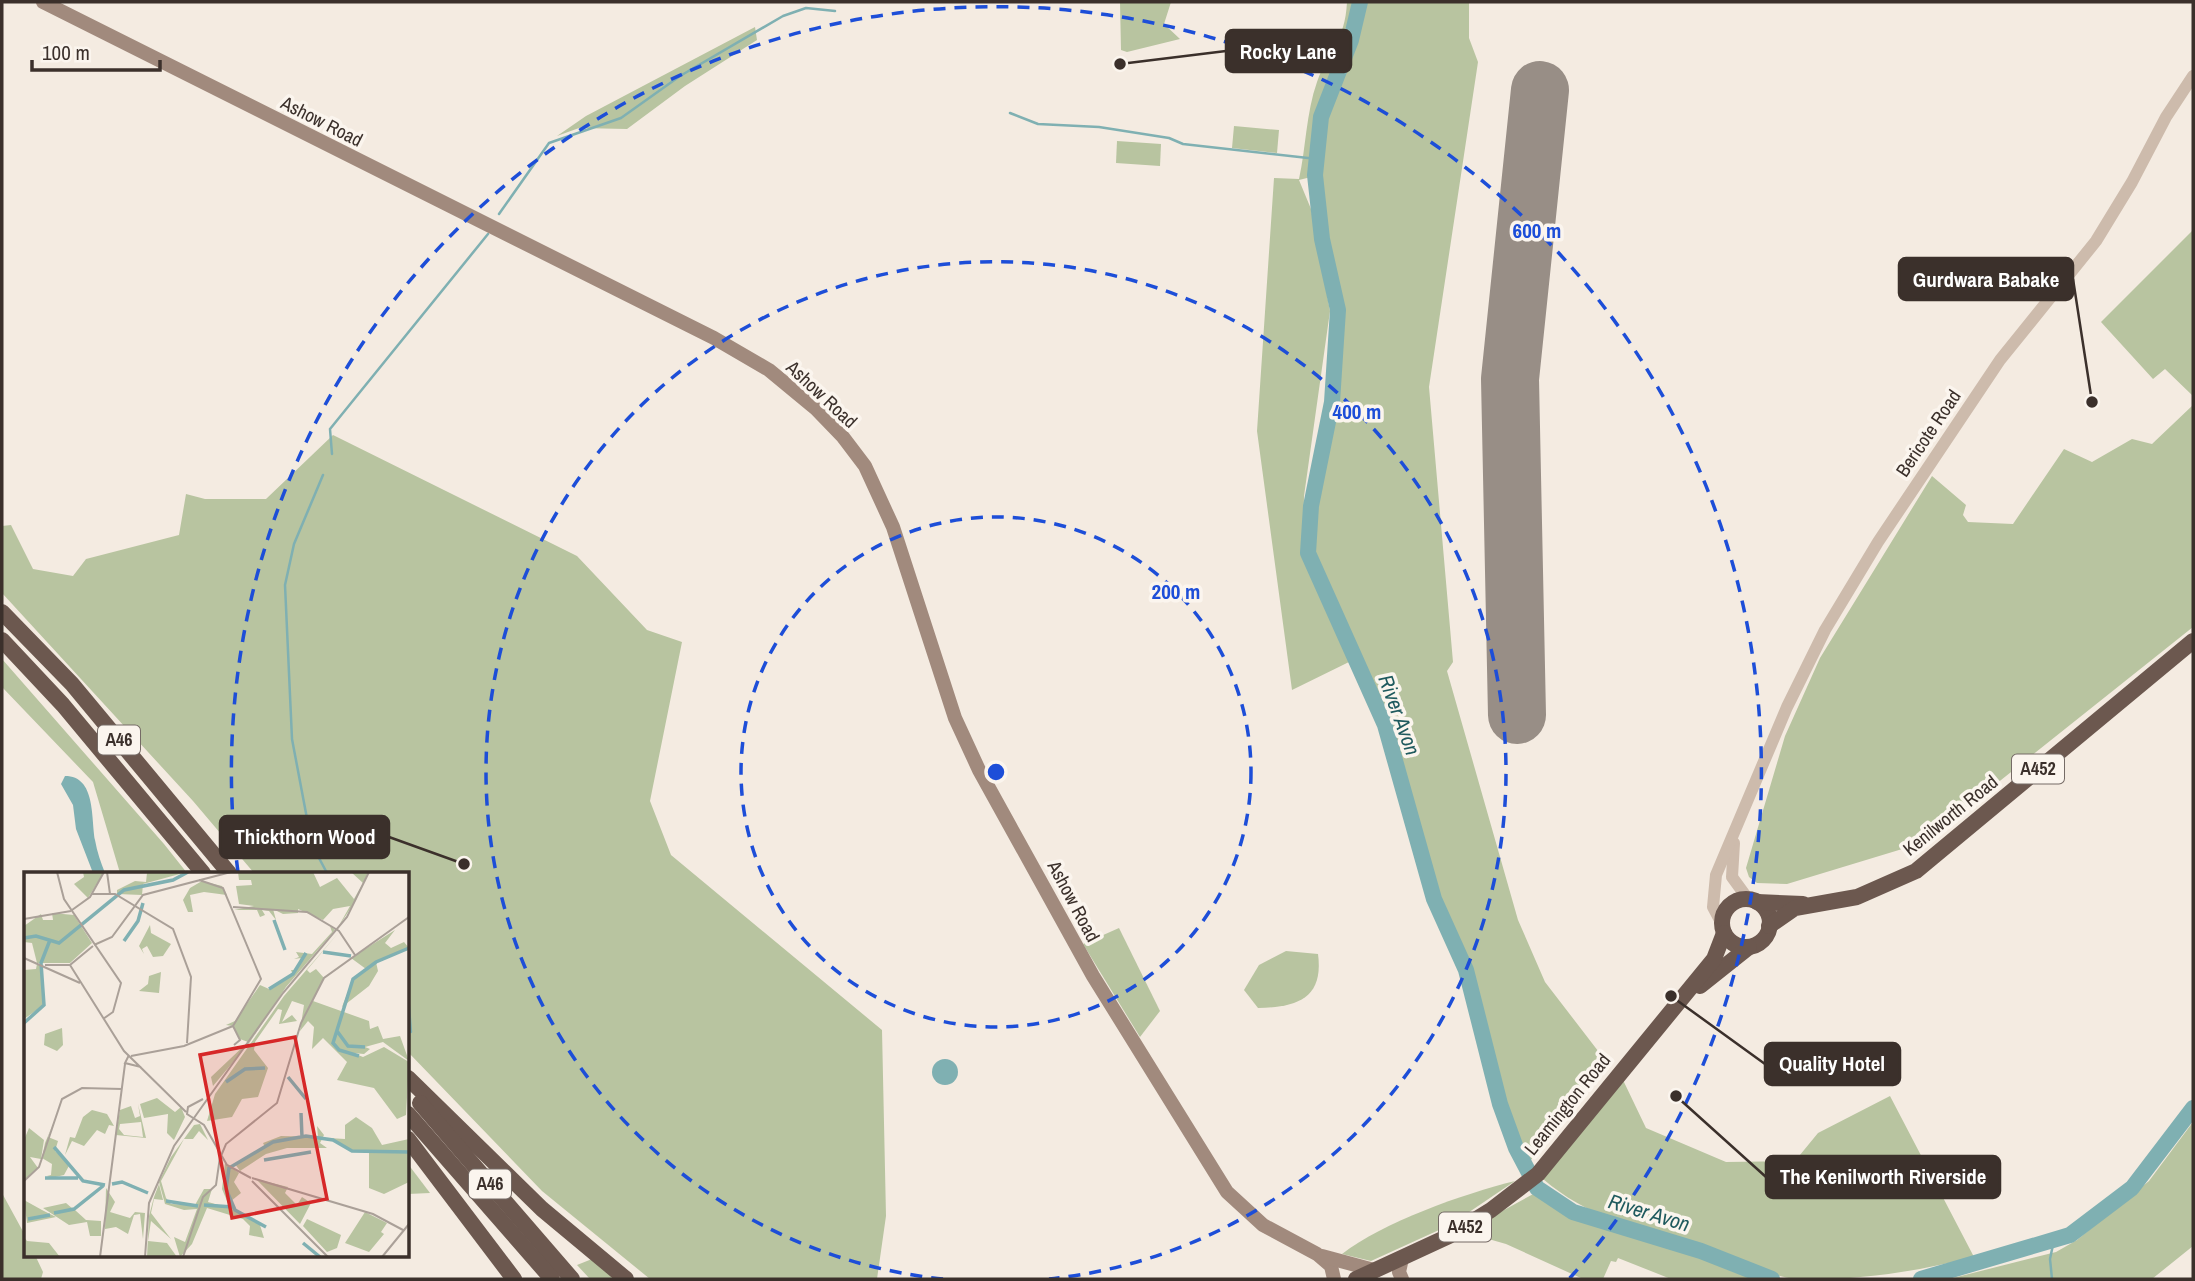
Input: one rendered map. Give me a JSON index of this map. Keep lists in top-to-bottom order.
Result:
{
  "streets": {
    "highway": [
      "A46",
      "A452",
      "Kenilworth Road",
      "Leamington Road"
    ],
    "main road": ["Ashow Road"],
    "street": ["Bericote Road"]
  },
  "crossings": [
    ["Bericote Road", "Kenilworth Road"],
    ["Bericote Road", "Leamington Road"],
    ["Kenilworth Road", "Leamington Road"]
  ],
  "water": ["River Avon"],
  "places": [
    "Rocky Lane",
    "Gurdwara Babake",
    "Thickthorn Wood",
    "Quality Hotel",
    "The Kenilworth Riverside"
  ],
  "scale_bar": "100 m",
  "rings": ["600 m", "400 m", "200 m"]
}
